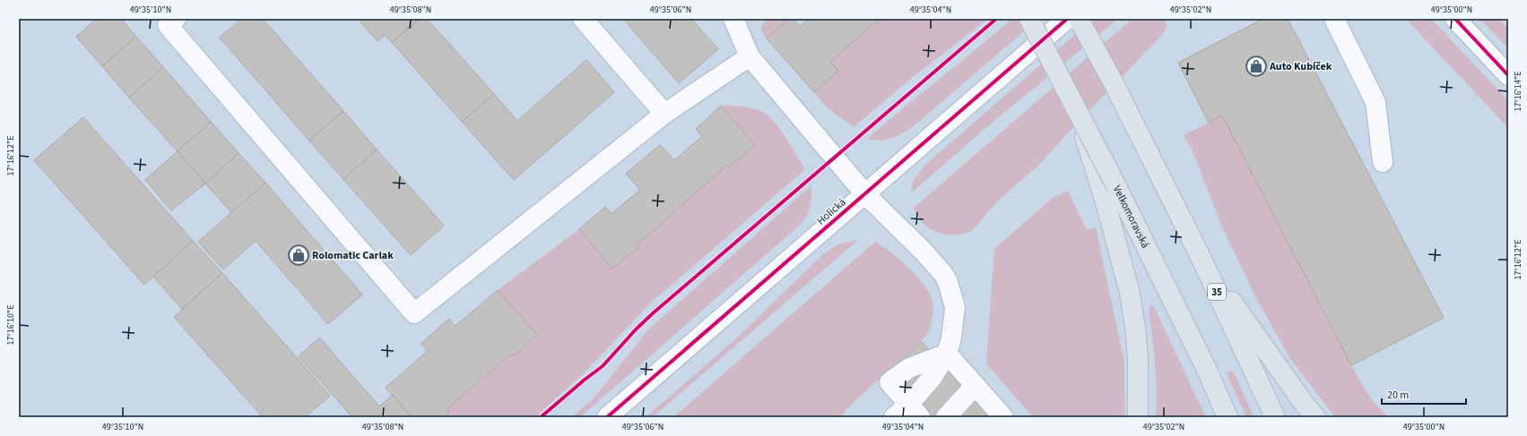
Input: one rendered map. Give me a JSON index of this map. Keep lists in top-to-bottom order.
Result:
{
  "streets": {
    "main road": ["Velkomoravská", "35"],
    "street": ["Holická"]
  },
  "places": {
    "shop": ["Auto Kubíček", "Rolomatic Carlak"]
  },
  "scale_bar": "20 m",
  "coordinates": [
    "49°35'10\"N",
    "49°35'08\"N",
    "49°35'06\"N",
    "49°35'04\"N",
    "49°35'02\"N",
    "49°35'00\"N",
    "17°16'14\"E",
    "17°16'12\"E",
    "17°16'10\"E"
  ]
}
